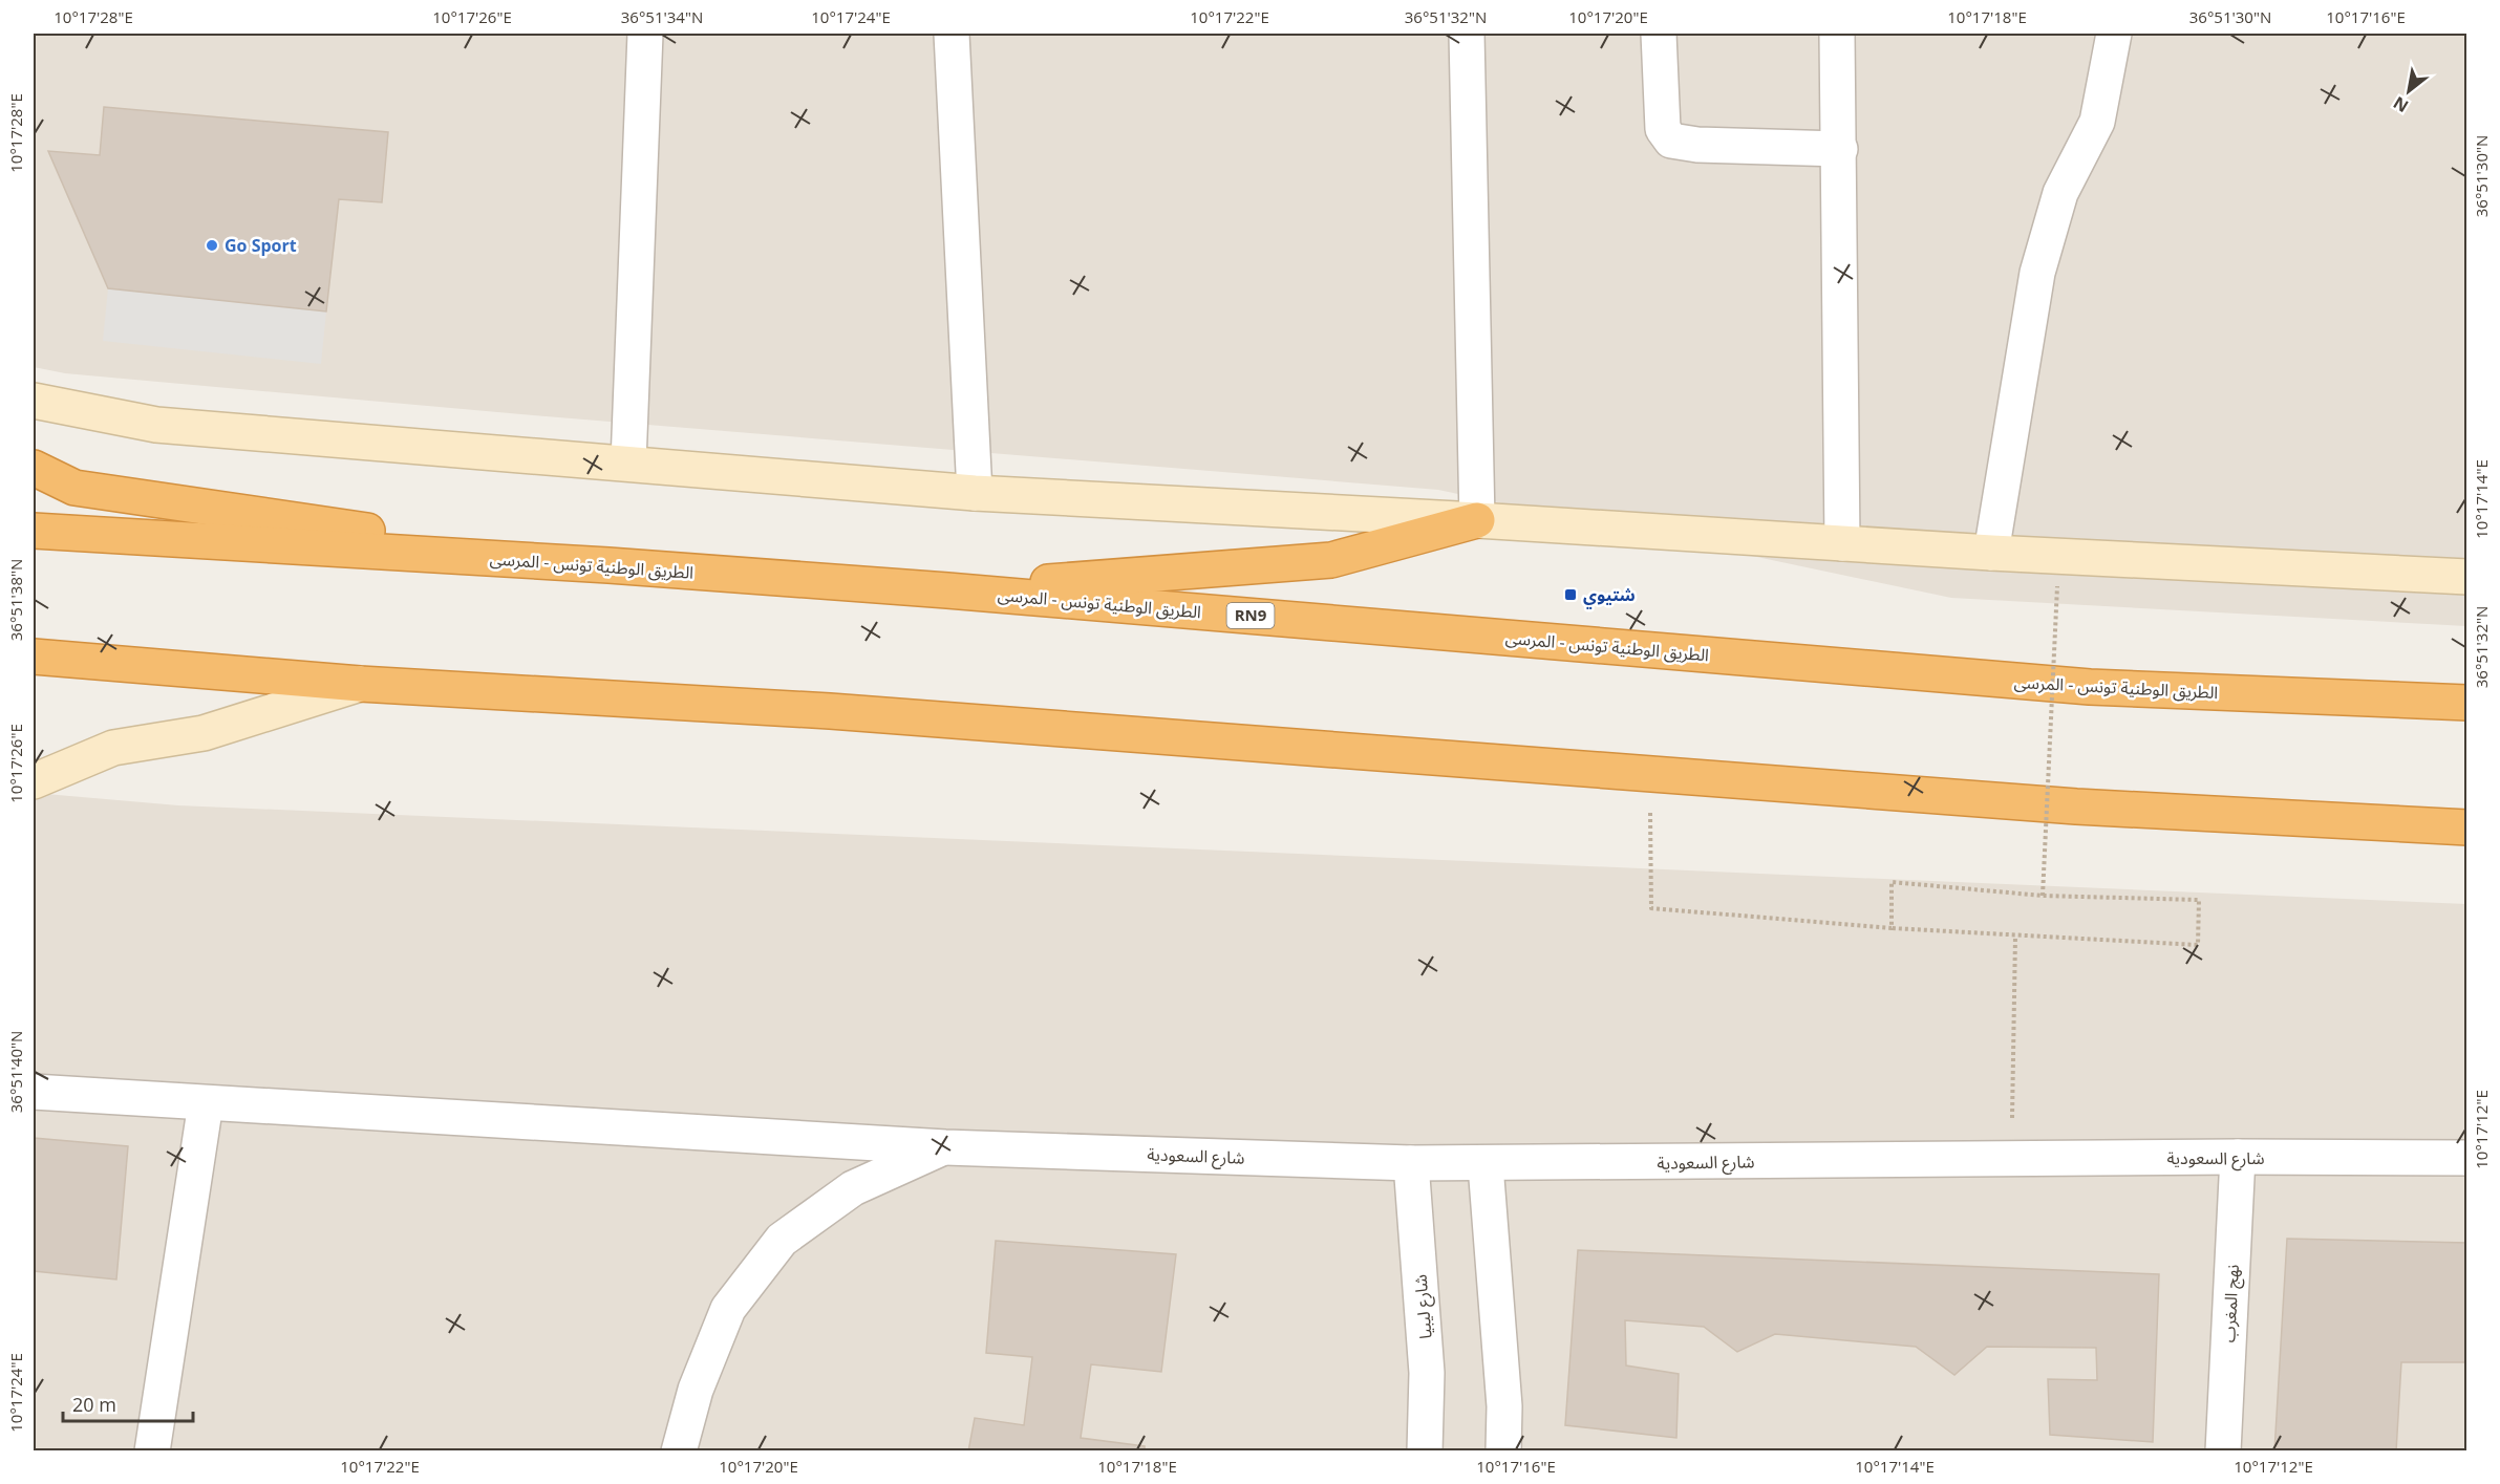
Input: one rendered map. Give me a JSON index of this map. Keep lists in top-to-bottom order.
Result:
{
  "streets": {
    "highway": ["الطريق الوطنية تونس - المرسى", "RN9"],
    "street": ["شارع السعودية", "نهج المغرب", "شارع ليبيا"]
  },
  "crossings": [
    ["شارع السعودية", "نهج المغرب"],
    ["شارع السعودية", "شارع ليبيا"]
  ],
  "places": {
    "other": ["Go Sport"],
    "transit": ["شتيوي"]
  },
  "scale_bar": "20 m",
  "north": "bottom left",
  "coordinates": [
    "10°17'28\"E",
    "10°17'26\"E",
    "36°51'34\"N",
    "10°17'24\"E",
    "10°17'22\"E",
    "36°51'32\"N",
    "10°17'20\"E",
    "10°17'18\"E",
    "36°51'30\"N",
    "10°17'16\"E",
    "10°17'14\"E",
    "36°51'38\"N",
    "36°51'40\"N",
    "10°17'12\"E"
  ]
}
